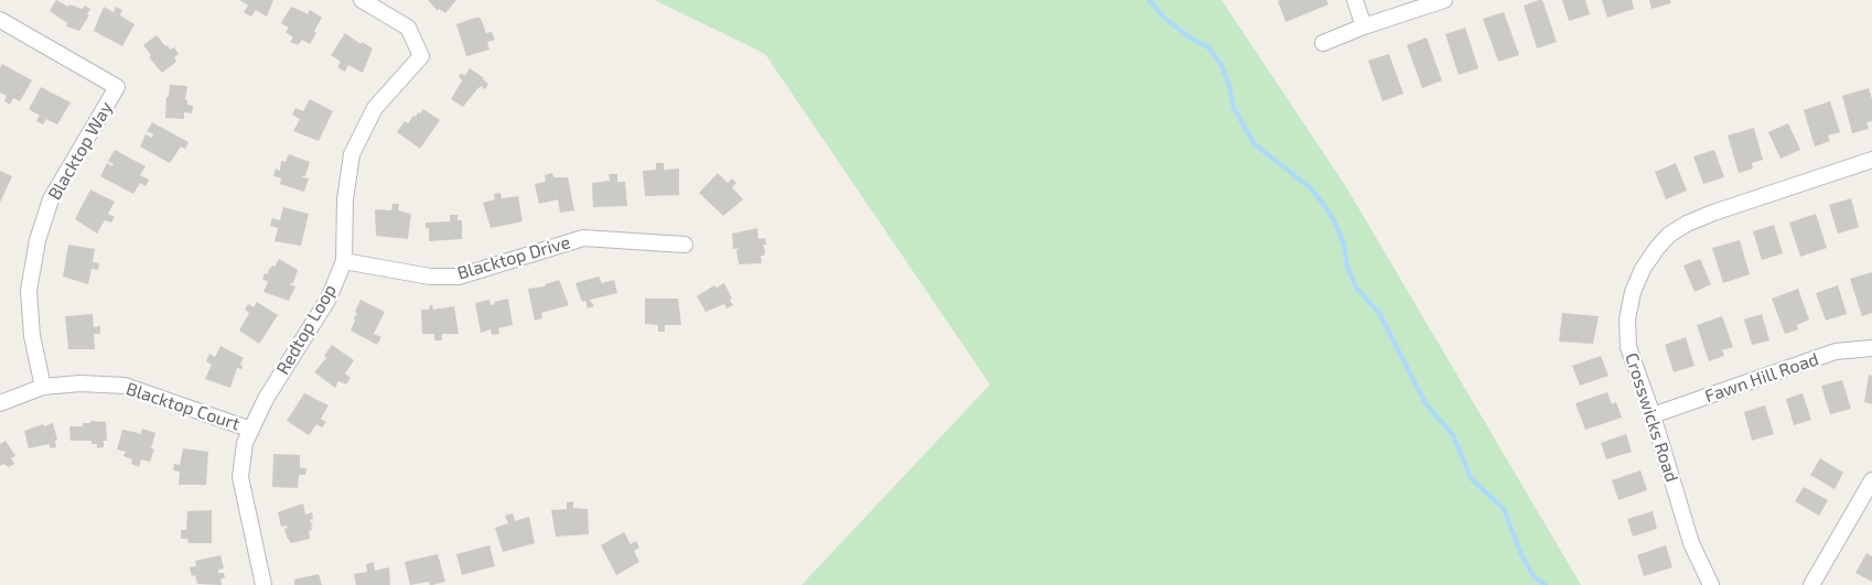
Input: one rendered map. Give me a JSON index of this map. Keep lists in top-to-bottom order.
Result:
{
  "streets": {
    "street": [
      "Blacktop Way",
      "Blacktop Drive",
      "Redtop Loop",
      "Fawn Hill Road",
      "Blacktop Court",
      "Crosswicks Road"
    ]
  },
  "crossings": [
    ["Blacktop Way", "Blacktop Court"],
    ["Blacktop Drive", "Redtop Loop"],
    ["Redtop Loop", "Blacktop Court"],
    ["Fawn Hill Road", "Crosswicks Road"]
  ]
}
